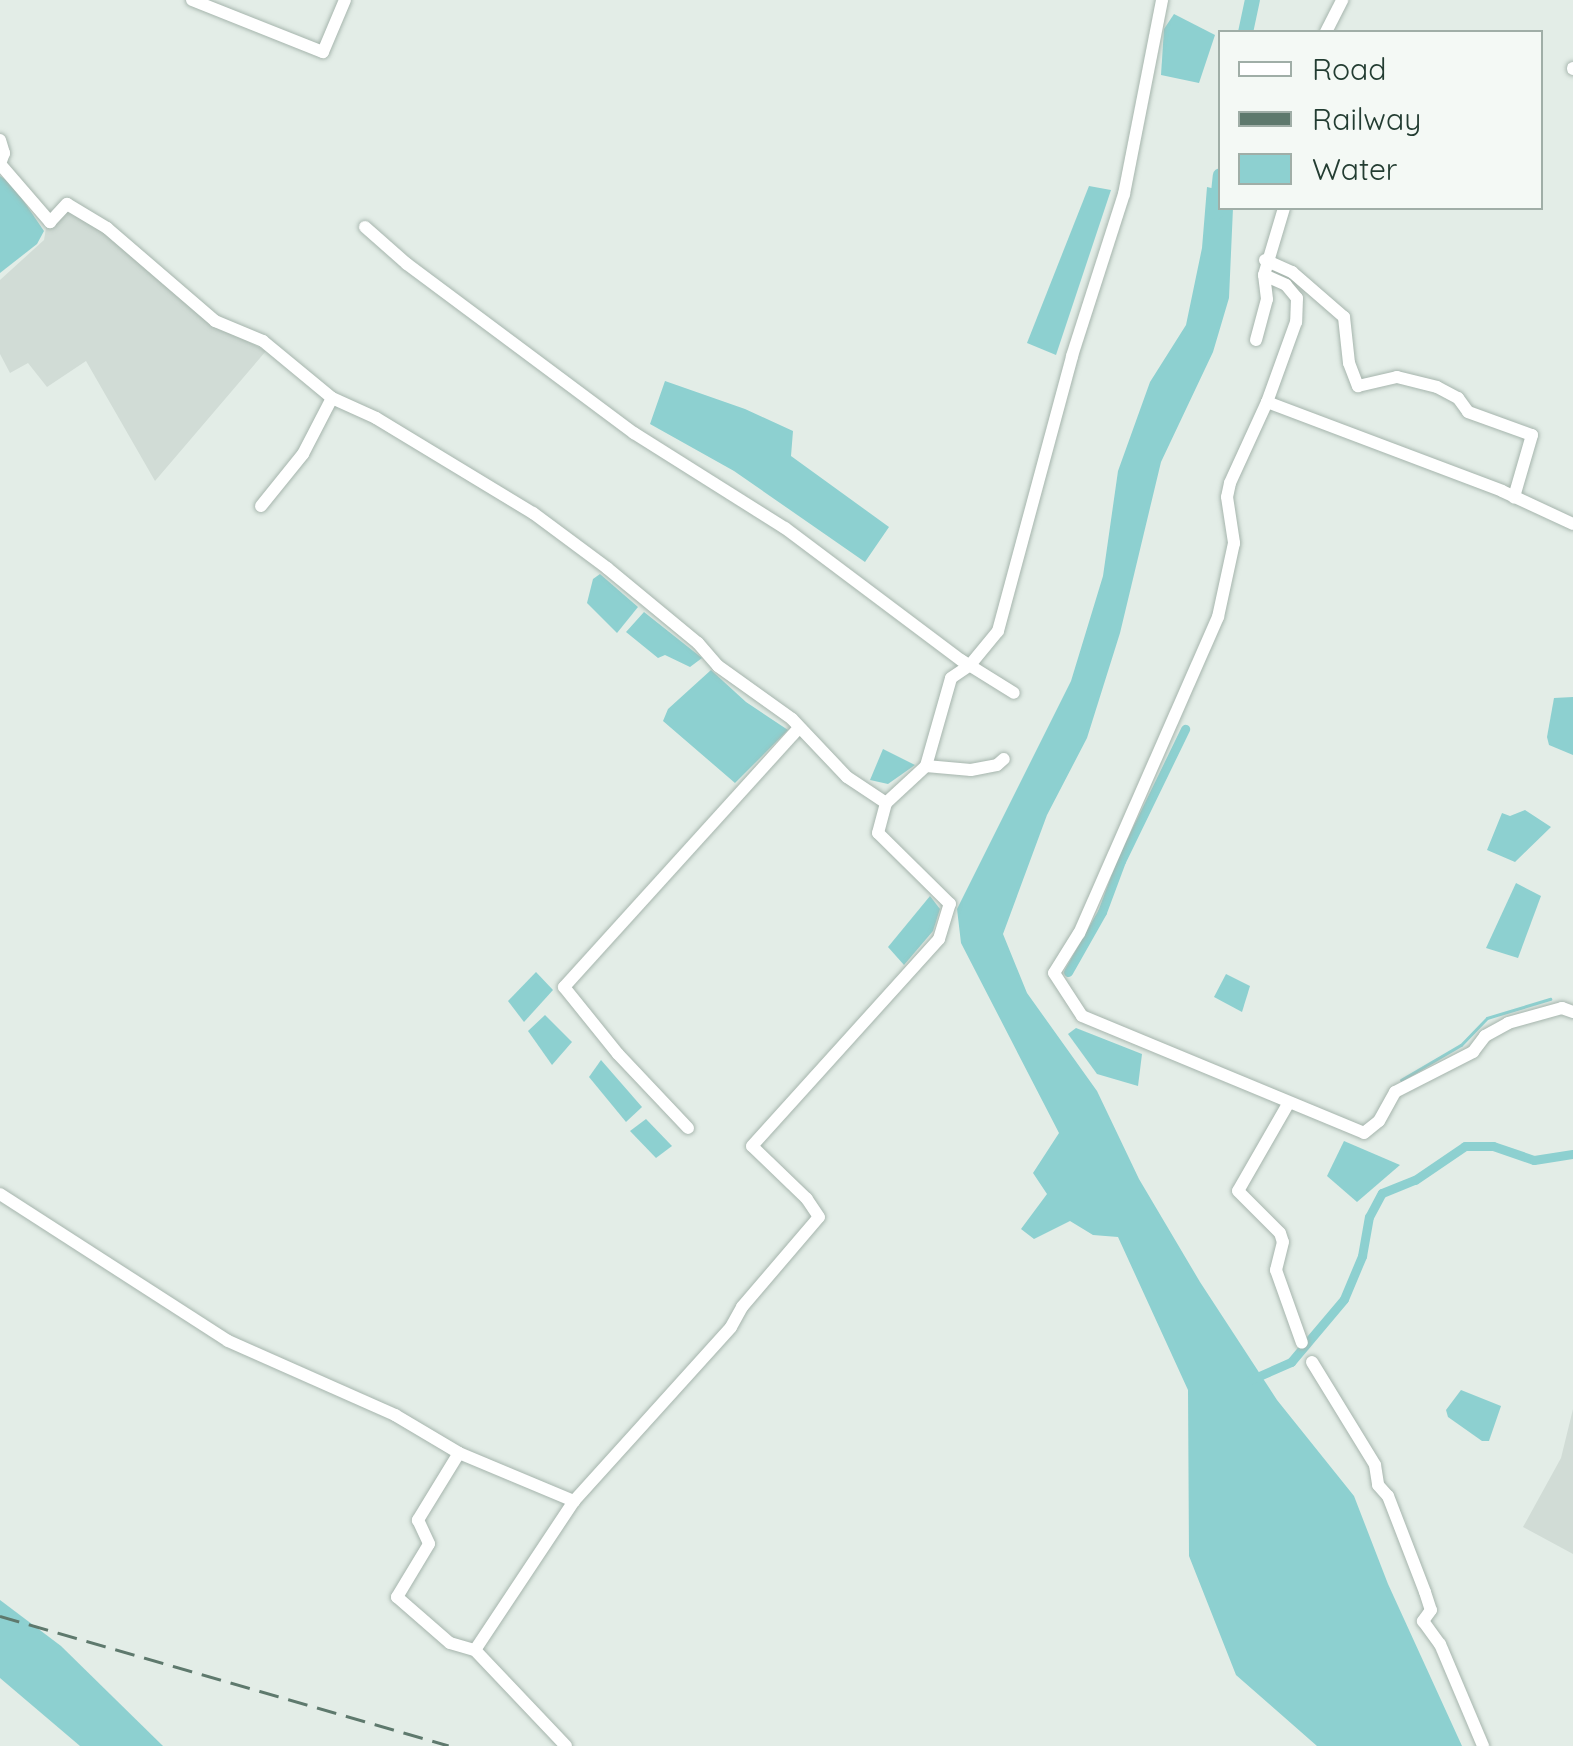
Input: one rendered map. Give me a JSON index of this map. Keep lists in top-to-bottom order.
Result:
{
  "legend": ["Road", "Railway", "Water"]
}
